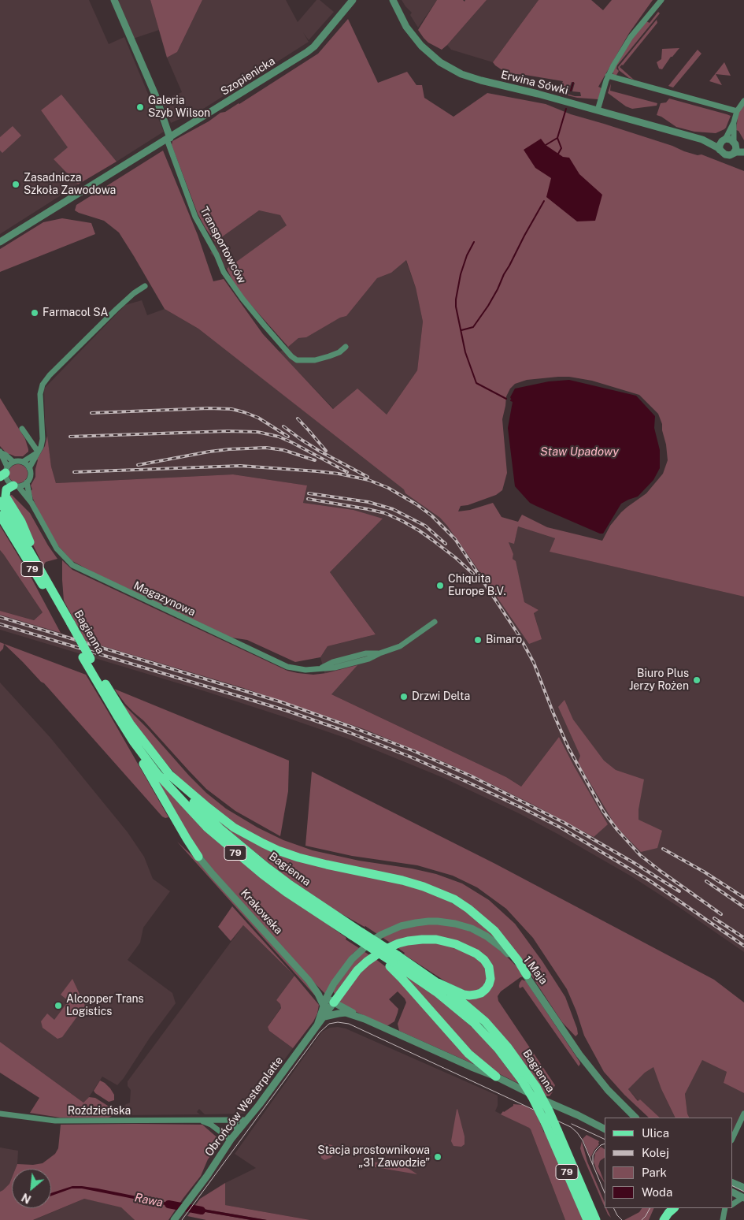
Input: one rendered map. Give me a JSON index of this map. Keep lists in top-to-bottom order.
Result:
{
  "streets": {
    "main road": ["79", "Bagienna"],
    "street": [
      "Szopienicka",
      "Erwina Sówki",
      "Transportowców",
      "Magazynowa",
      "Krakowska",
      "1 Maja",
      "Obrońców Westerplatte",
      "Roździeńska"
    ]
  },
  "crossings": [
    ["Szopienicka", "Transportowców"],
    ["Bagienna", "1 Maja"],
    ["Bagienna", "Obrońców Westerplatte"],
    ["Krakowska", "Obrońców Westerplatte"],
    ["1 Maja", "Obrońców Westerplatte"],
    ["Obrońców Westerplatte", "Roździeńska"]
  ],
  "water": ["Staw Upadowy", "Rawa"],
  "places": [
    "Galeria Szyb Wilson",
    "Zasadnicza Szkoła Zawodowa",
    "Farmacol SA",
    "Chiquita Europe B.V.",
    "Bimaro",
    "Biuro Plus Jerzy Rożen",
    "Drzwi Delta",
    "Alcopper Trans Logistics",
    "Stacja prostownikowa „31 Zawodzie”"
  ],
  "legend": [
    "Ulica",
    "Kolej",
    "Park",
    "Woda"
  ],
  "north": "bottom left"
}
